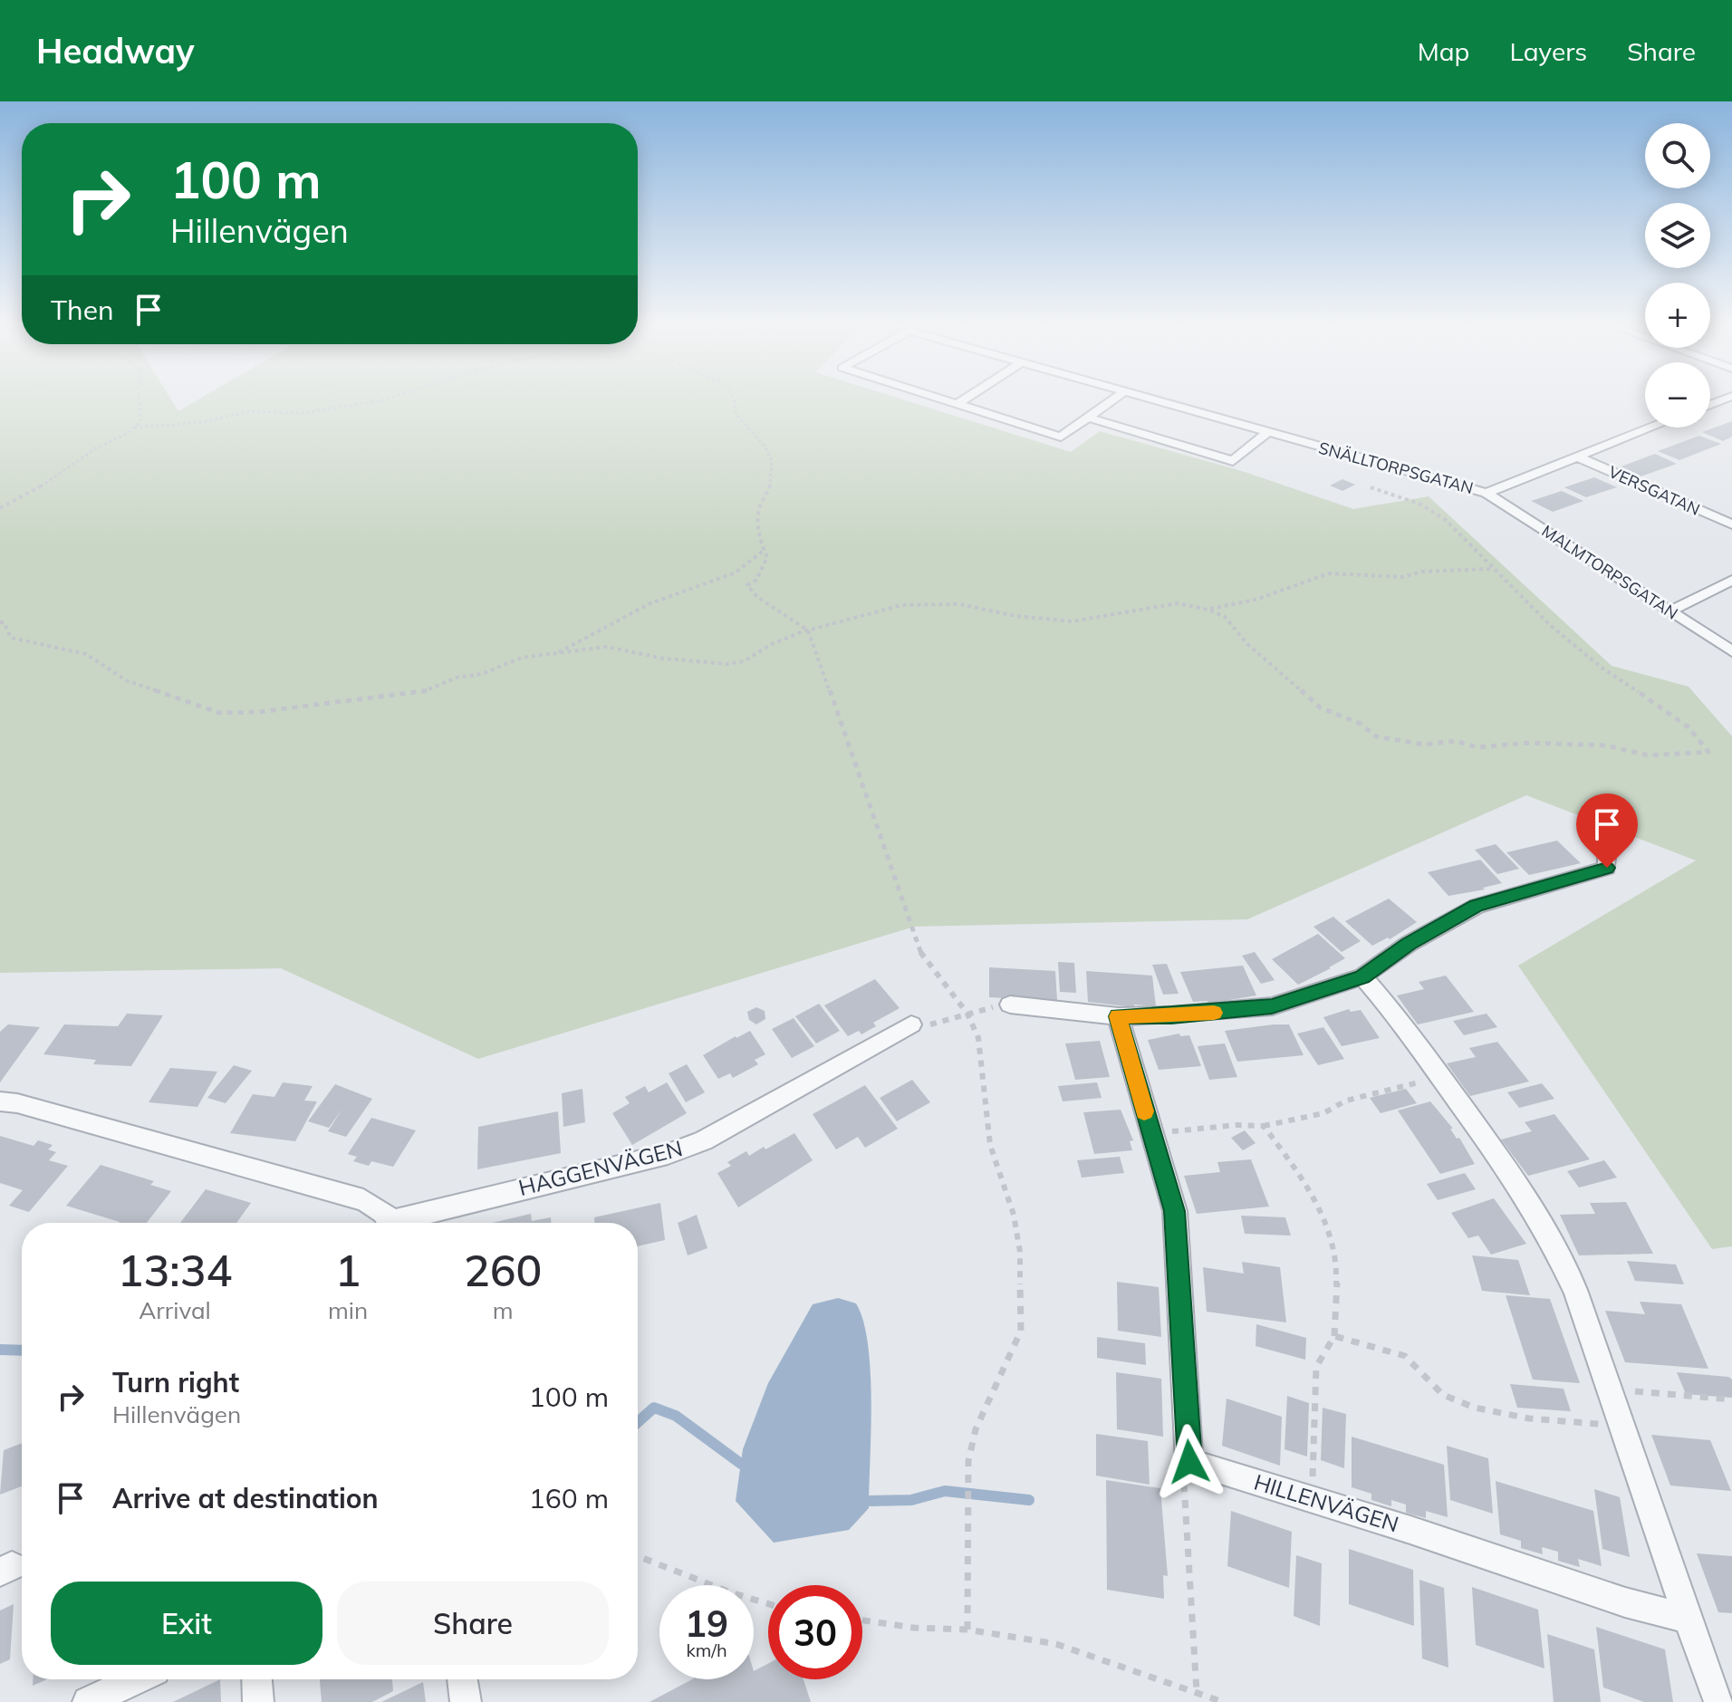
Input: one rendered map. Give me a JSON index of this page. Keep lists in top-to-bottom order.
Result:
{
  "streets": {
    "street": [
      "SNÄLLTORPSGATAN",
      "VERSGATAN",
      "MALMTORPSGATAN",
      "HAGGENVÄGEN",
      "HILLENVÄGEN"
    ]
  },
  "crossings": [
    ["SNÄLLTORPSGATAN", "VERSGATAN"],
    ["SNÄLLTORPSGATAN", "MALMTORPSGATAN"]
  ],
  "page": {
    "header": "Headway",
    "nav": ["Map", "Layers", "Share"],
    "map_buttons": ["+", "−"],
    "turn": ["100 m", "Hillenvägen"],
    "then": "Then",
    "eta": [
      "13:34",
      "Arrival",
      "1",
      "min",
      "260",
      "m"
    ],
    "list": [
      {
        "name": "Turn right",
        "note": "Hillenvägen",
        "value": "100 m"
      },
      {
        "name": "Arrive at destination",
        "value": "160 m"
      }
    ],
    "buttons": ["Exit", "Share"],
    "speed": "19 km/h",
    "limit": "30"
  }
}
